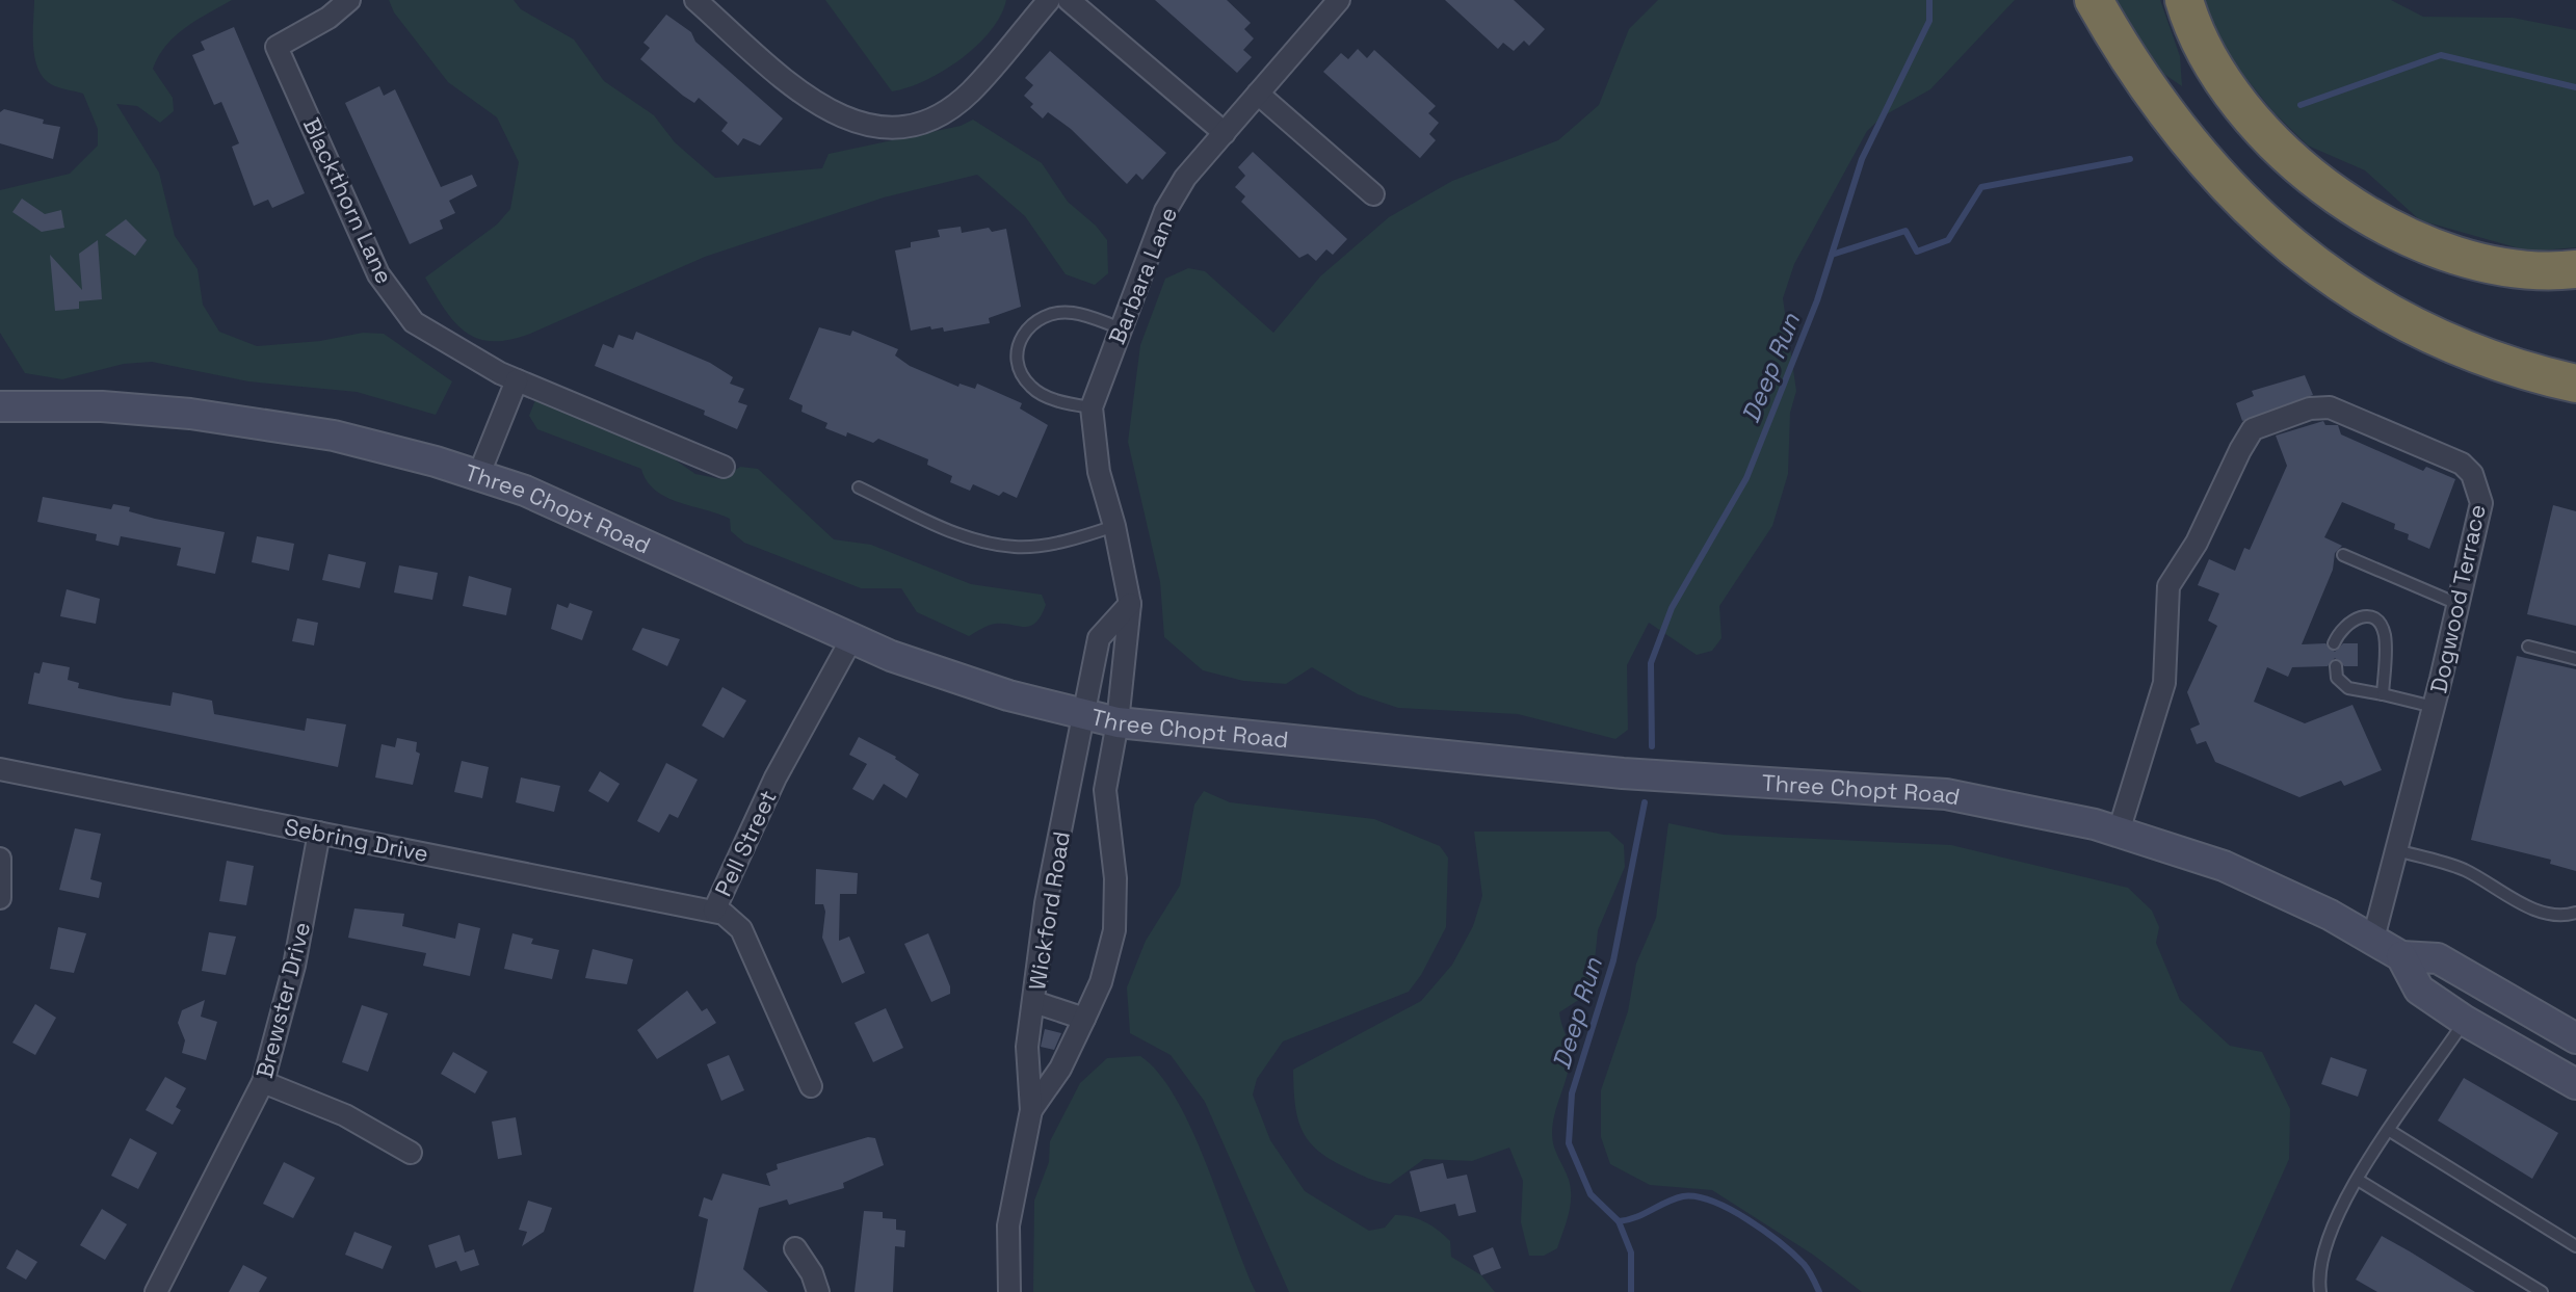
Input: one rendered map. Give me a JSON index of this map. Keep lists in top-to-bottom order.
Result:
{
  "streets": {
    "main road": ["Three Chopt Road"],
    "street": [
      "Blackthorn Lane",
      "Barbara Lane",
      "Dogwood Terrace",
      "Sebring Drive",
      "Pell Street",
      "Wickford Road",
      "Brewster Drive"
    ]
  },
  "crossings": [
    ["Barbara Lane", "Three Chopt Road"],
    ["Barbara Lane", "Wickford Road"],
    ["Three Chopt Road", "Dogwood Terrace"],
    ["Three Chopt Road", "Pell Street"],
    ["Three Chopt Road", "Wickford Road"],
    ["Sebring Drive", "Pell Street"],
    ["Sebring Drive", "Brewster Drive"]
  ],
  "water": ["Deep Run"]
}
